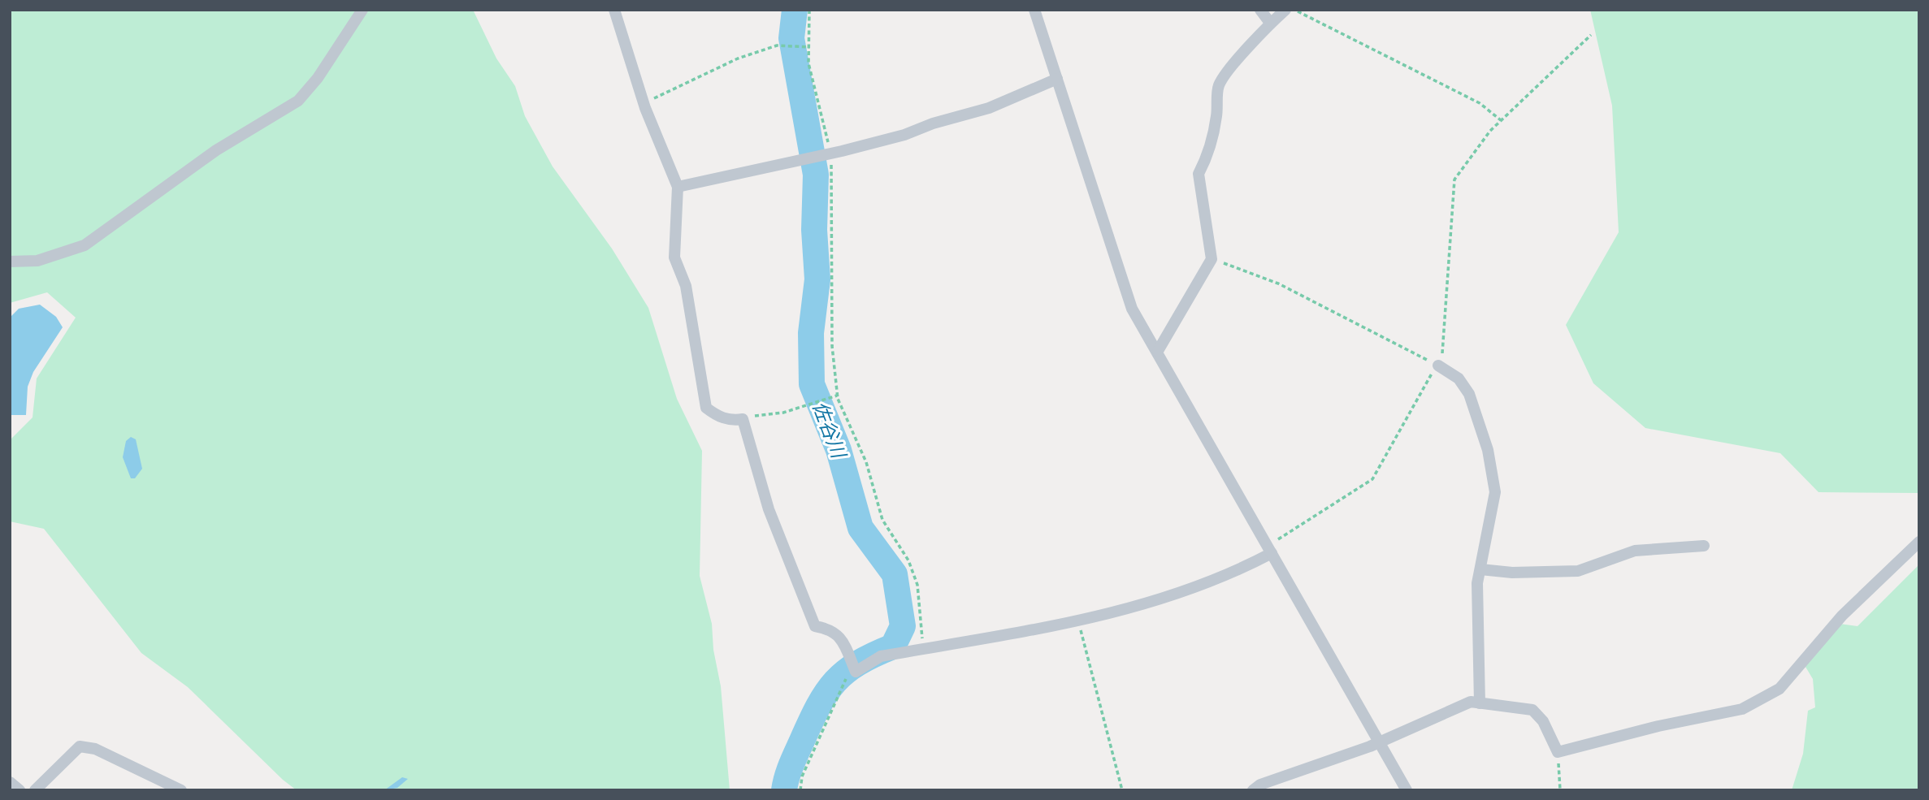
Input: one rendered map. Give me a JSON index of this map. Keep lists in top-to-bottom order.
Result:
{
  "water": ["佐谷川"]
}
